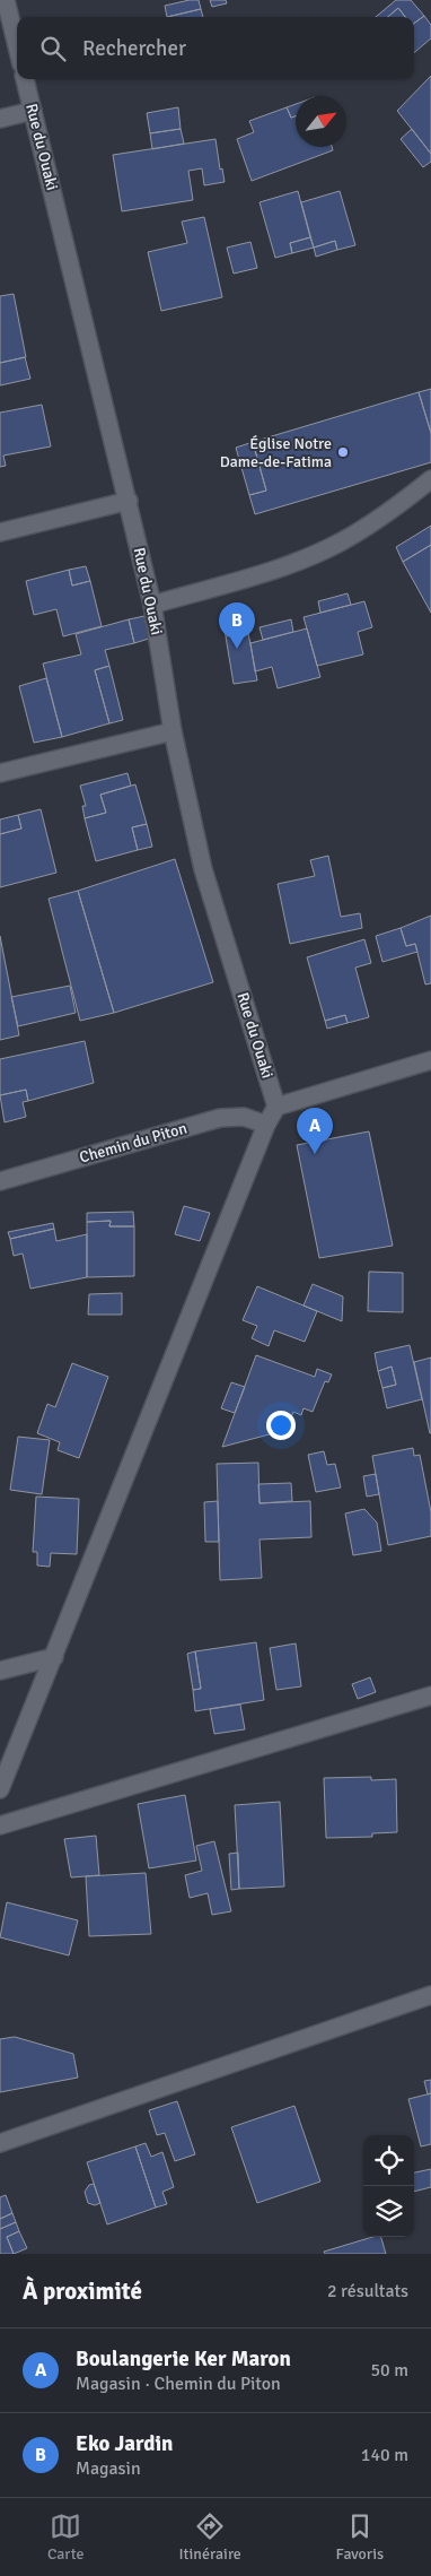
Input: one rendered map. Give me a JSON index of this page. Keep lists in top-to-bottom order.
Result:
{
  "streets": {
    "street": ["Rue du Ouaki", "Chemin du Piton"]
  },
  "places": ["Église Notre Dame-de-Fatima"],
  "north": "top right",
  "page": {
    "search": "Rechercher",
    "pins": ["B", "A"],
    "heading": ["À proximité", "2 résultats"],
    "list": [
      {
        "mark": "A",
        "name": "Boulangerie Ker Maron",
        "note": "Magasin · Chemin du Piton",
        "value": "50 m"
      },
      {
        "mark": "B",
        "name": "Eko Jardin",
        "note": "Magasin",
        "value": "140 m"
      }
    ],
    "nav": ["Carte", "Itinéraire", "Favoris"]
  }
}
